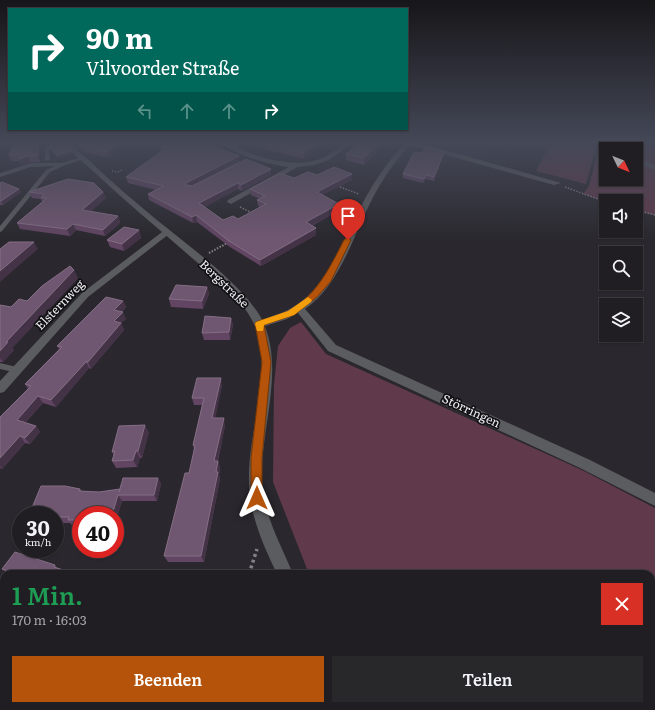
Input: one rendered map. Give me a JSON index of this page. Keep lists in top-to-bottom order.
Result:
{
  "streets": {
    "street": ["Bergstraße", "Elsternweg", "Störringen"]
  },
  "crossings": [
    ["Bergstraße", "Elsternweg"]
  ],
  "north": "bottom right",
  "page": {
    "turn": ["90 m", "Vilvoorder Straße"],
    "speed": "30 km/h",
    "limit": "40",
    "heading": ["1 Min.", "170 m · 16:03"],
    "buttons": ["Beenden", "Teilen"]
  }
}
